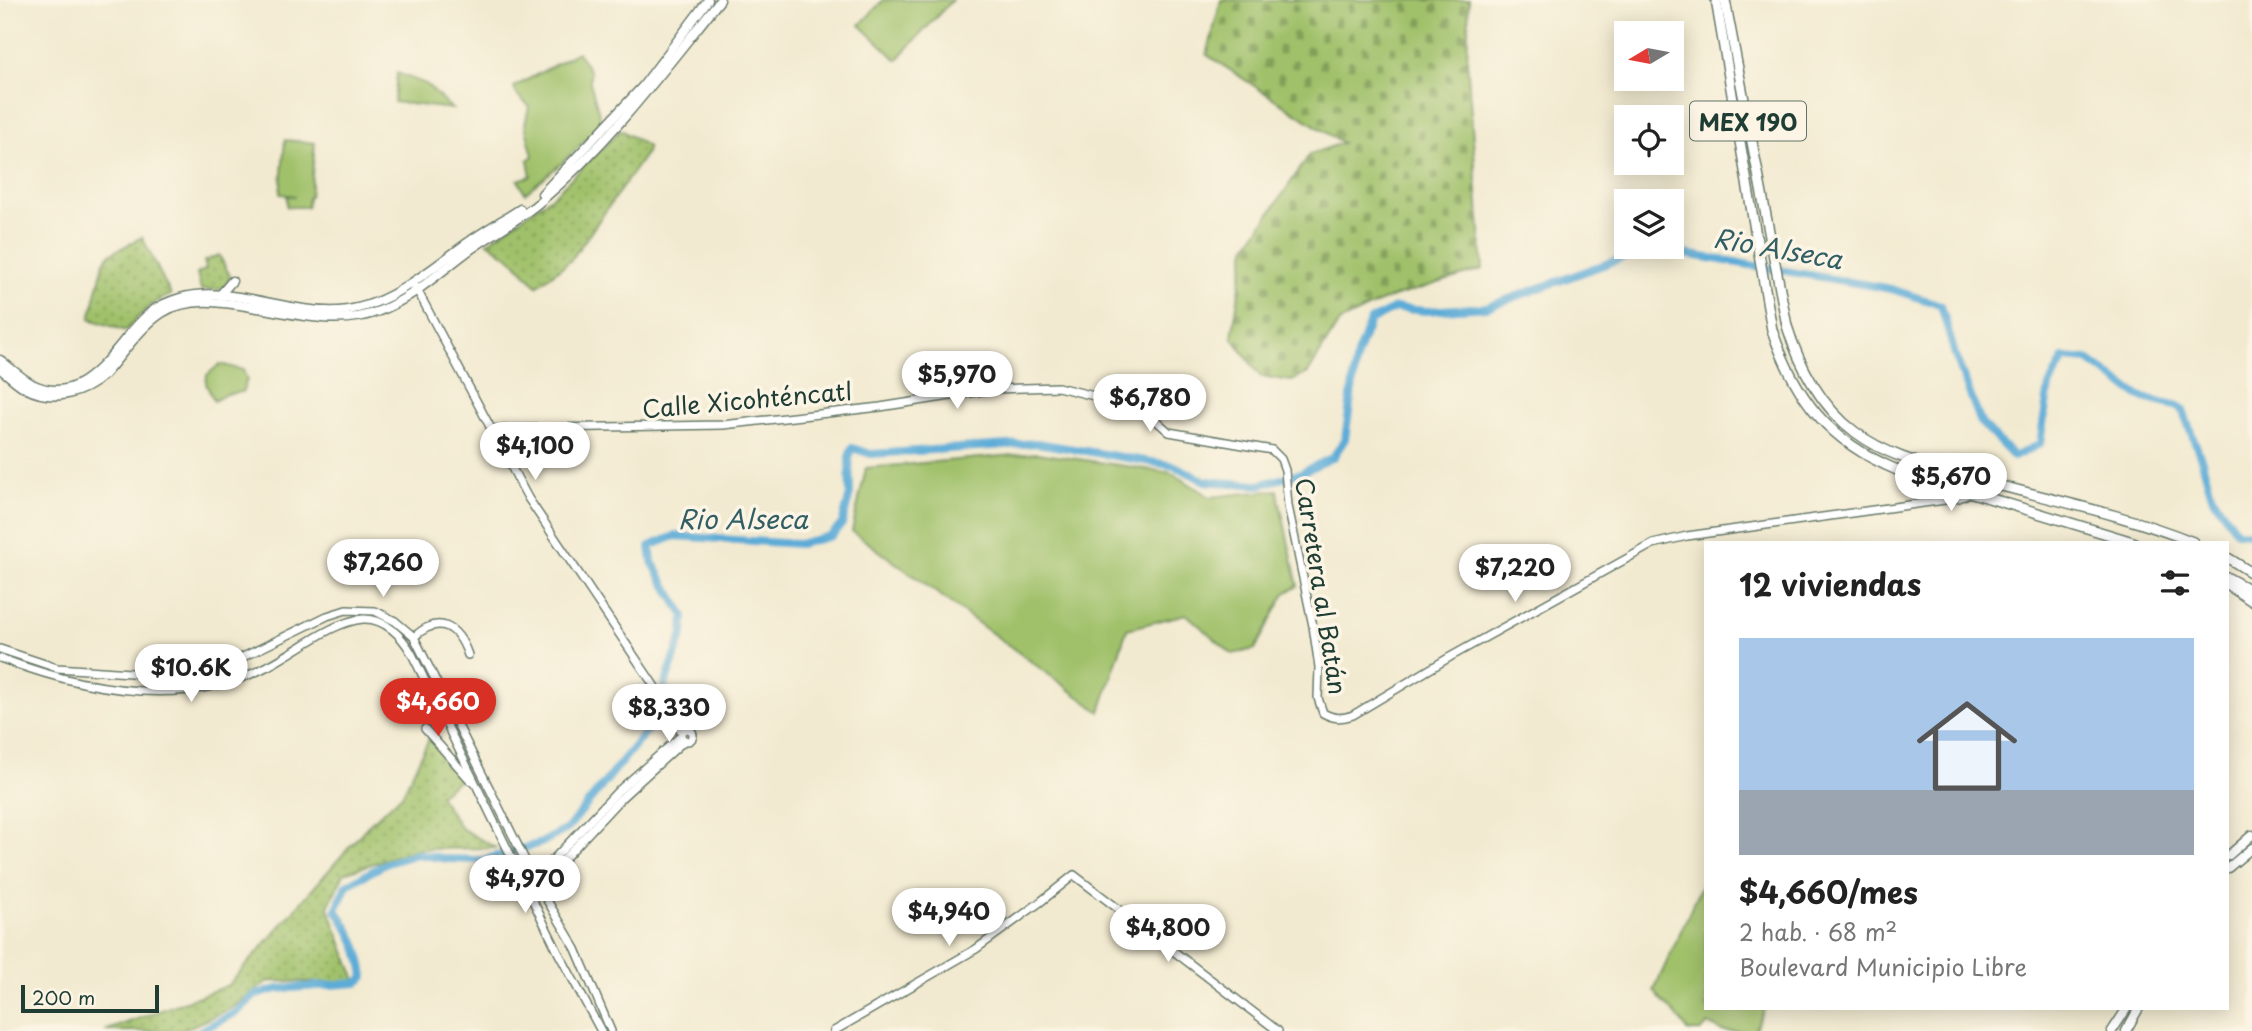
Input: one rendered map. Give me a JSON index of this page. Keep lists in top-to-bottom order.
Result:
{
  "streets": {
    "highway": ["MEX 190"],
    "street": ["Calle Xicohténcatl", "Carretera al Batán"]
  },
  "crossings": [
    ["Calle Xicohténcatl", "Carretera al Batán"]
  ],
  "water": ["Rio Alseca"],
  "scale_bar": "200 m",
  "north": "left",
  "page": {
    "price": [
      "$5,970",
      "$6,780",
      "$4,100",
      "$5,670",
      "$7,260",
      "$7,220",
      "$10.6K",
      "$4,660",
      "$8,330",
      "$4,970",
      "$4,940",
      "$4,800"
    ],
    "heading": "12 viviendas",
    "list": [
      {
        "name": "$4,660/mes",
        "note": "2 hab. · 68 m² · Boulevard Municipio Libre"
      }
    ],
    "scale": "200 m"
  }
}
